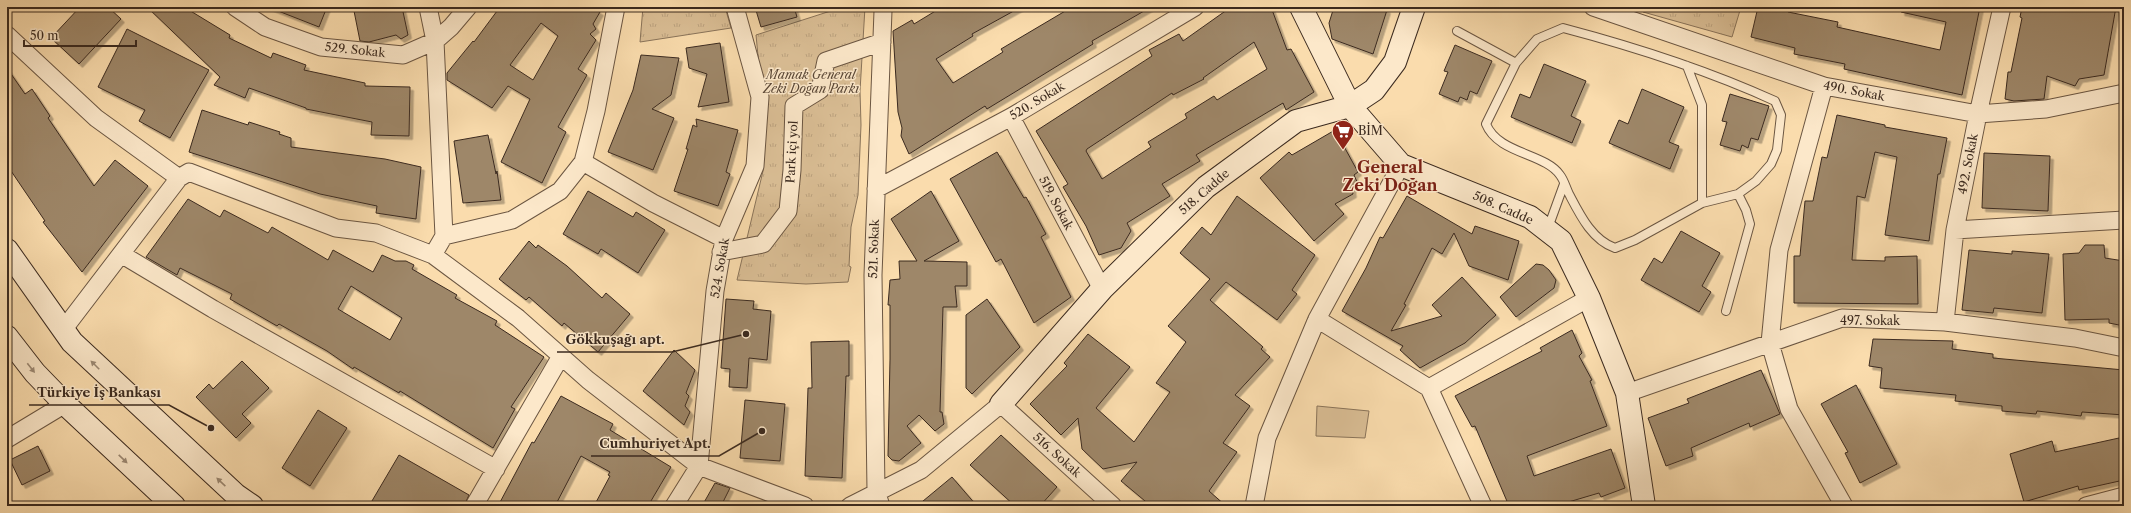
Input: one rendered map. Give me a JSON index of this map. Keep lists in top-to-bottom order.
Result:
{
  "streets": {
    "street": [
      "529. Sokak",
      "490. Sokak",
      "520. Sokak",
      "Park içi yol",
      "492. Sokak",
      "518. Cadde",
      "519. Sokak",
      "508. Cadde",
      "521. Sokak",
      "524. Sokak",
      "497. Sokak",
      "516. Sokak"
    ]
  },
  "crossings": [
    ["490. Sokak", "492. Sokak"],
    ["520. Sokak", "519. Sokak"],
    ["520. Sokak", "521. Sokak"],
    ["Park içi yol", "521. Sokak"],
    ["Park içi yol", "524. Sokak"],
    ["492. Sokak", "497. Sokak"],
    ["518. Cadde", "519. Sokak"],
    ["518. Cadde", "508. Cadde"],
    ["518. Cadde", "516. Sokak"],
    ["508. Cadde", "497. Sokak"]
  ],
  "districts": ["General Zeki Doğan"],
  "parks": ["Mamak General Zeki Doğan Parkı"],
  "places": {
    "supermarket": ["BİM"],
    "other": ["Gökkuşağı apt.", "Türkiye İş Bankası", "Cumhuriyet Apt."]
  },
  "scale_bar": "50 m"
}
